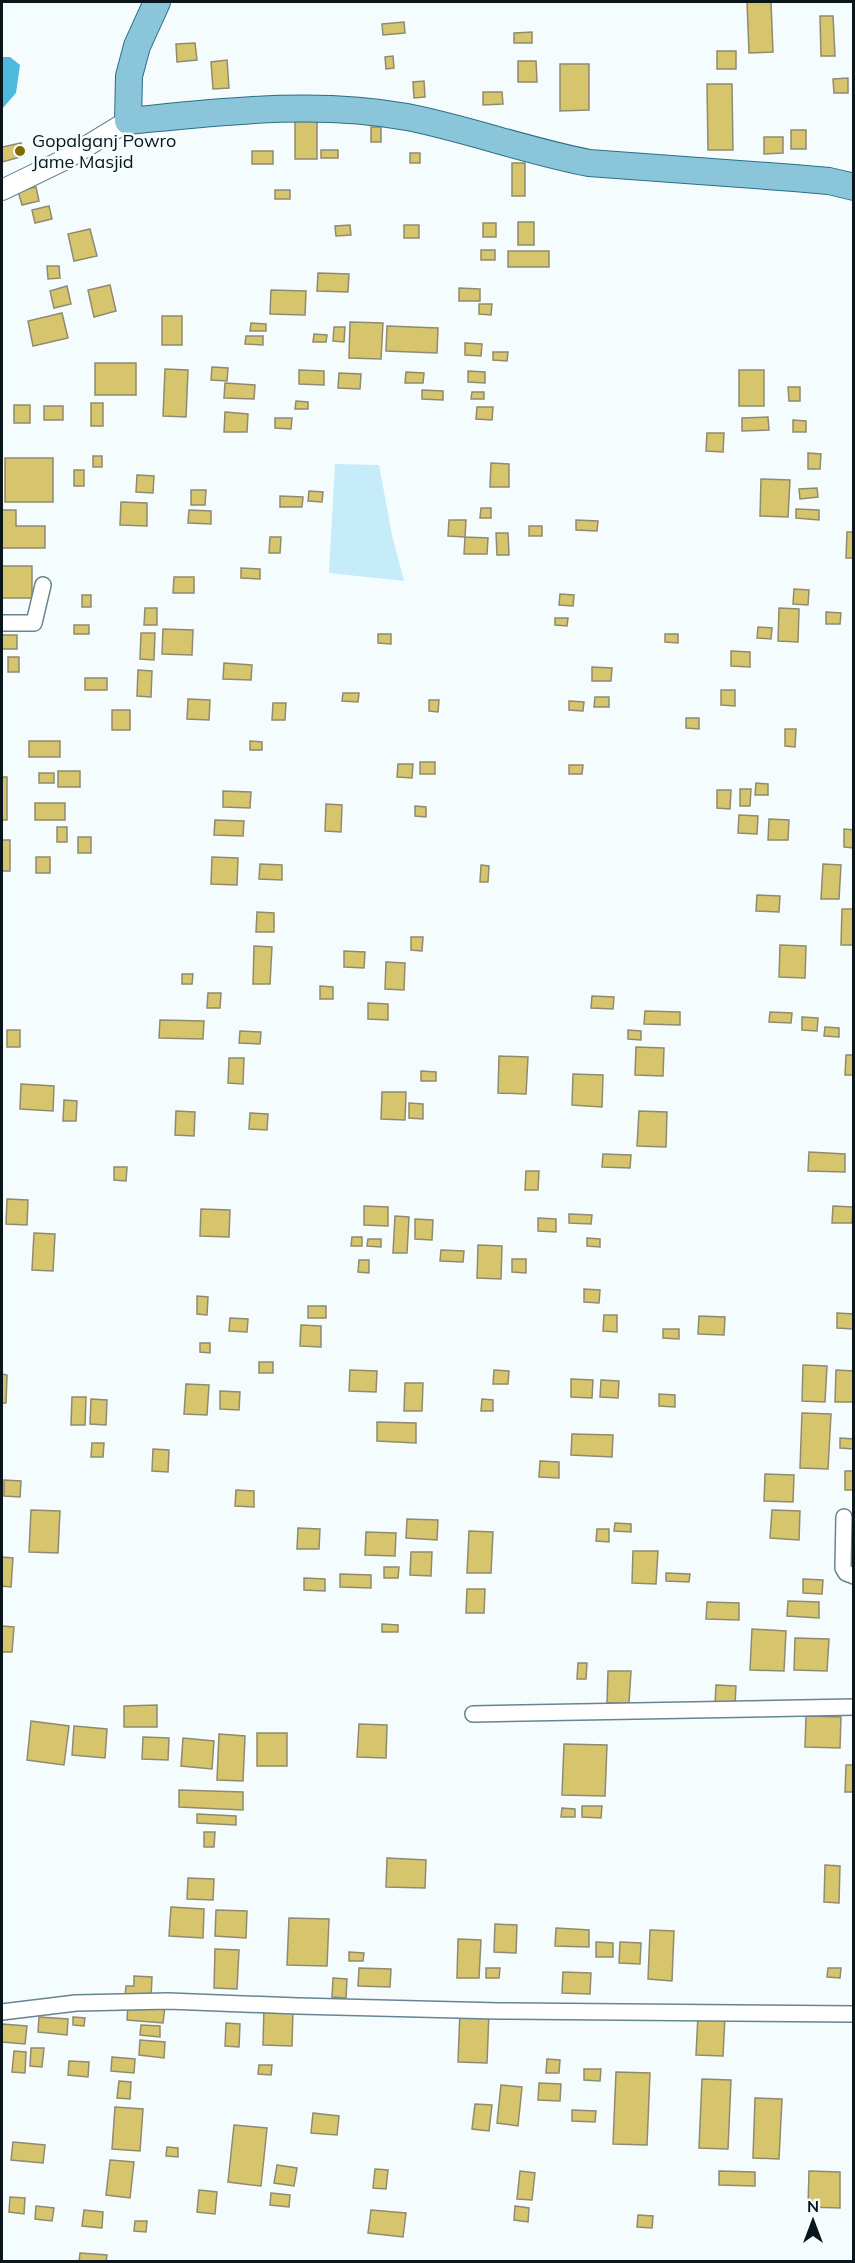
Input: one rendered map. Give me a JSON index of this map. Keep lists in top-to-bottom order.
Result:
{
  "places": ["Gopalganj Powro Jame Masjid"],
  "north": "top"
}
